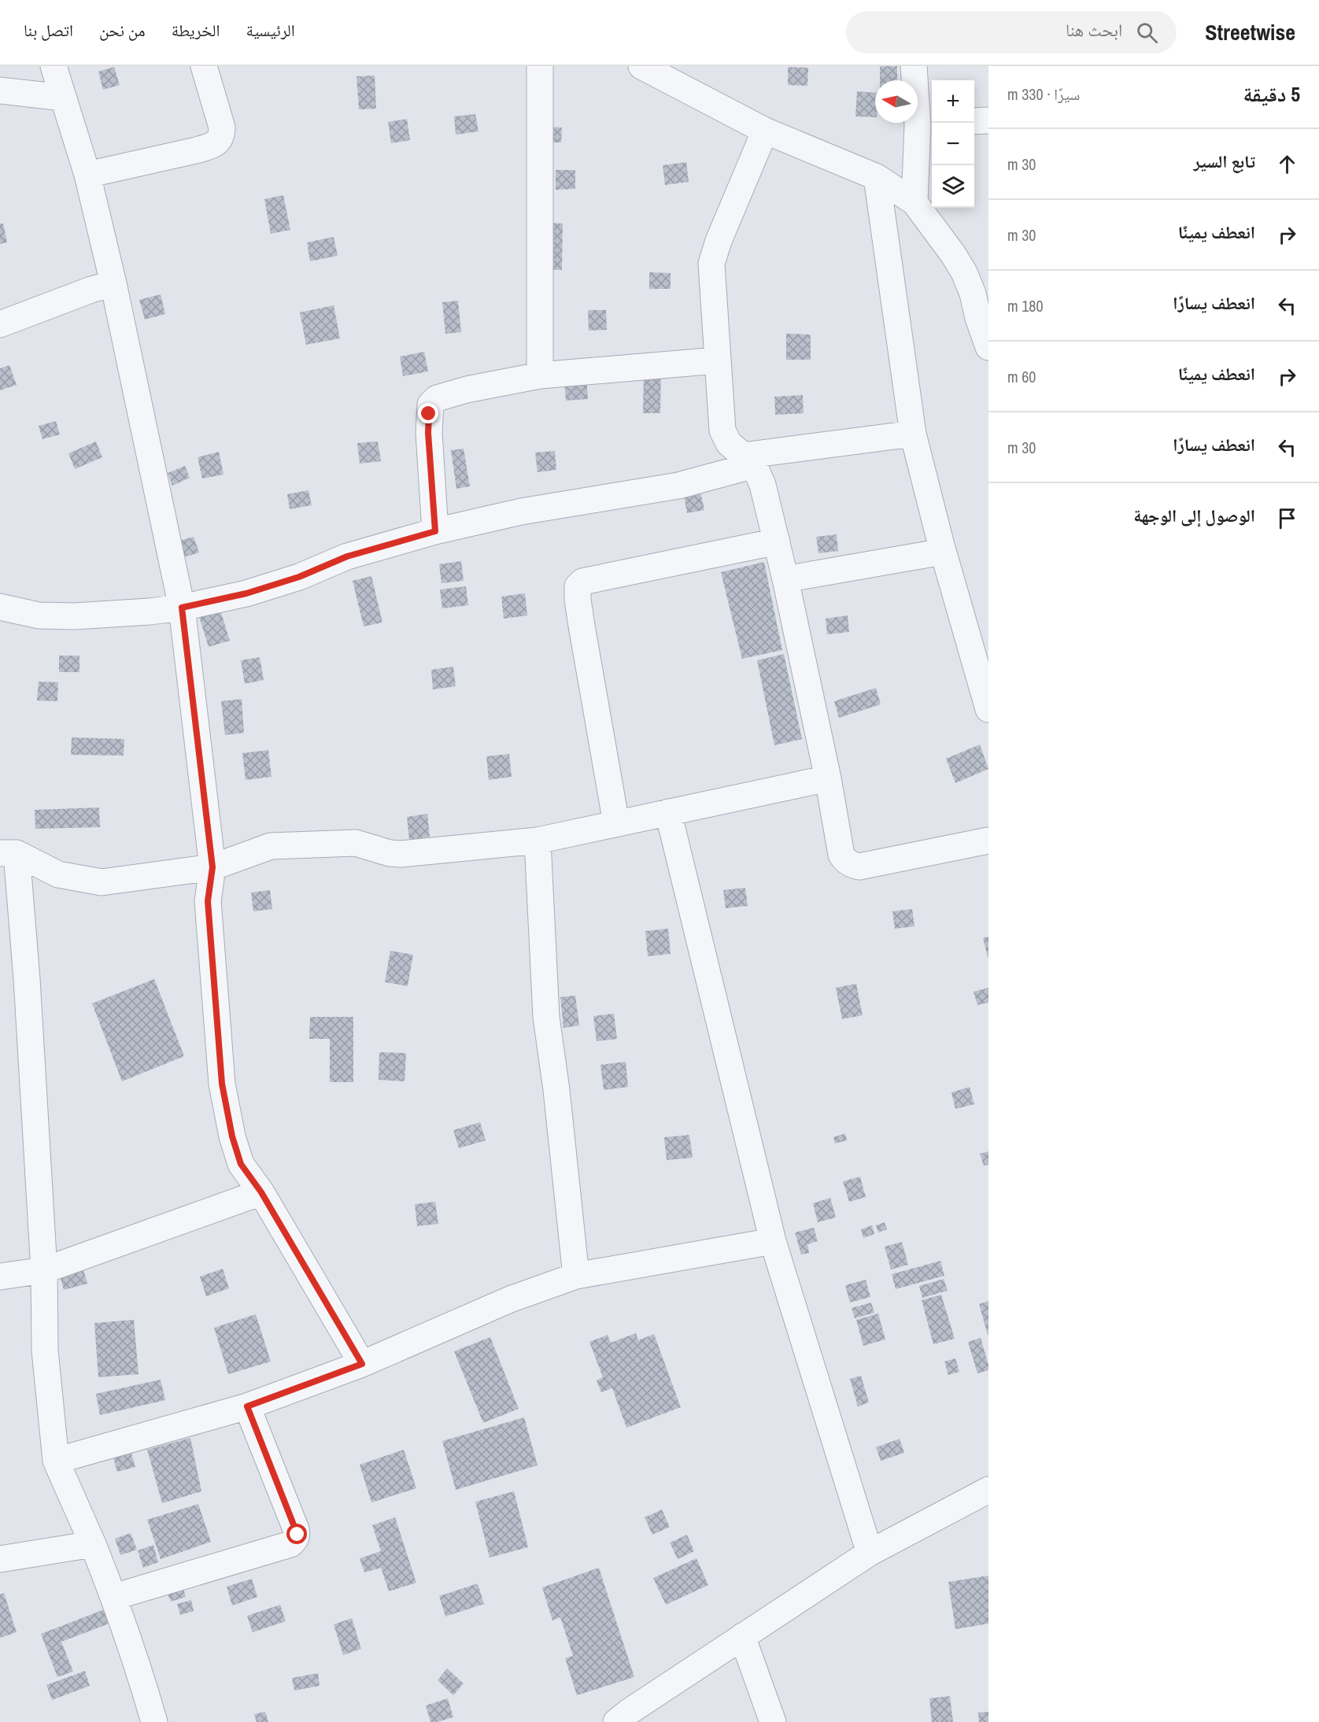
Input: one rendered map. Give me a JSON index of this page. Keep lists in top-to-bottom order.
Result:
{
  "north": "left",
  "page": {
    "header": "Streetwise",
    "search": "ابحث هنا",
    "nav": [
      "الرئيسية",
      "الخريطة",
      "من نحن",
      "اتصل بنا"
    ],
    "heading": ["5 دقيقة", "سيرًا · 330 m"],
    "map_buttons": ["+", "−"],
    "list": [
      ["تابع السير", "30 m"],
      ["انعطف يمينًا", "30 m"],
      ["انعطف يسارًا", "180 m"],
      ["انعطف يمينًا", "60 m"],
      ["انعطف يسارًا", "30 m"],
      "الوصول إلى الوجهة"
    ]
  }
}
